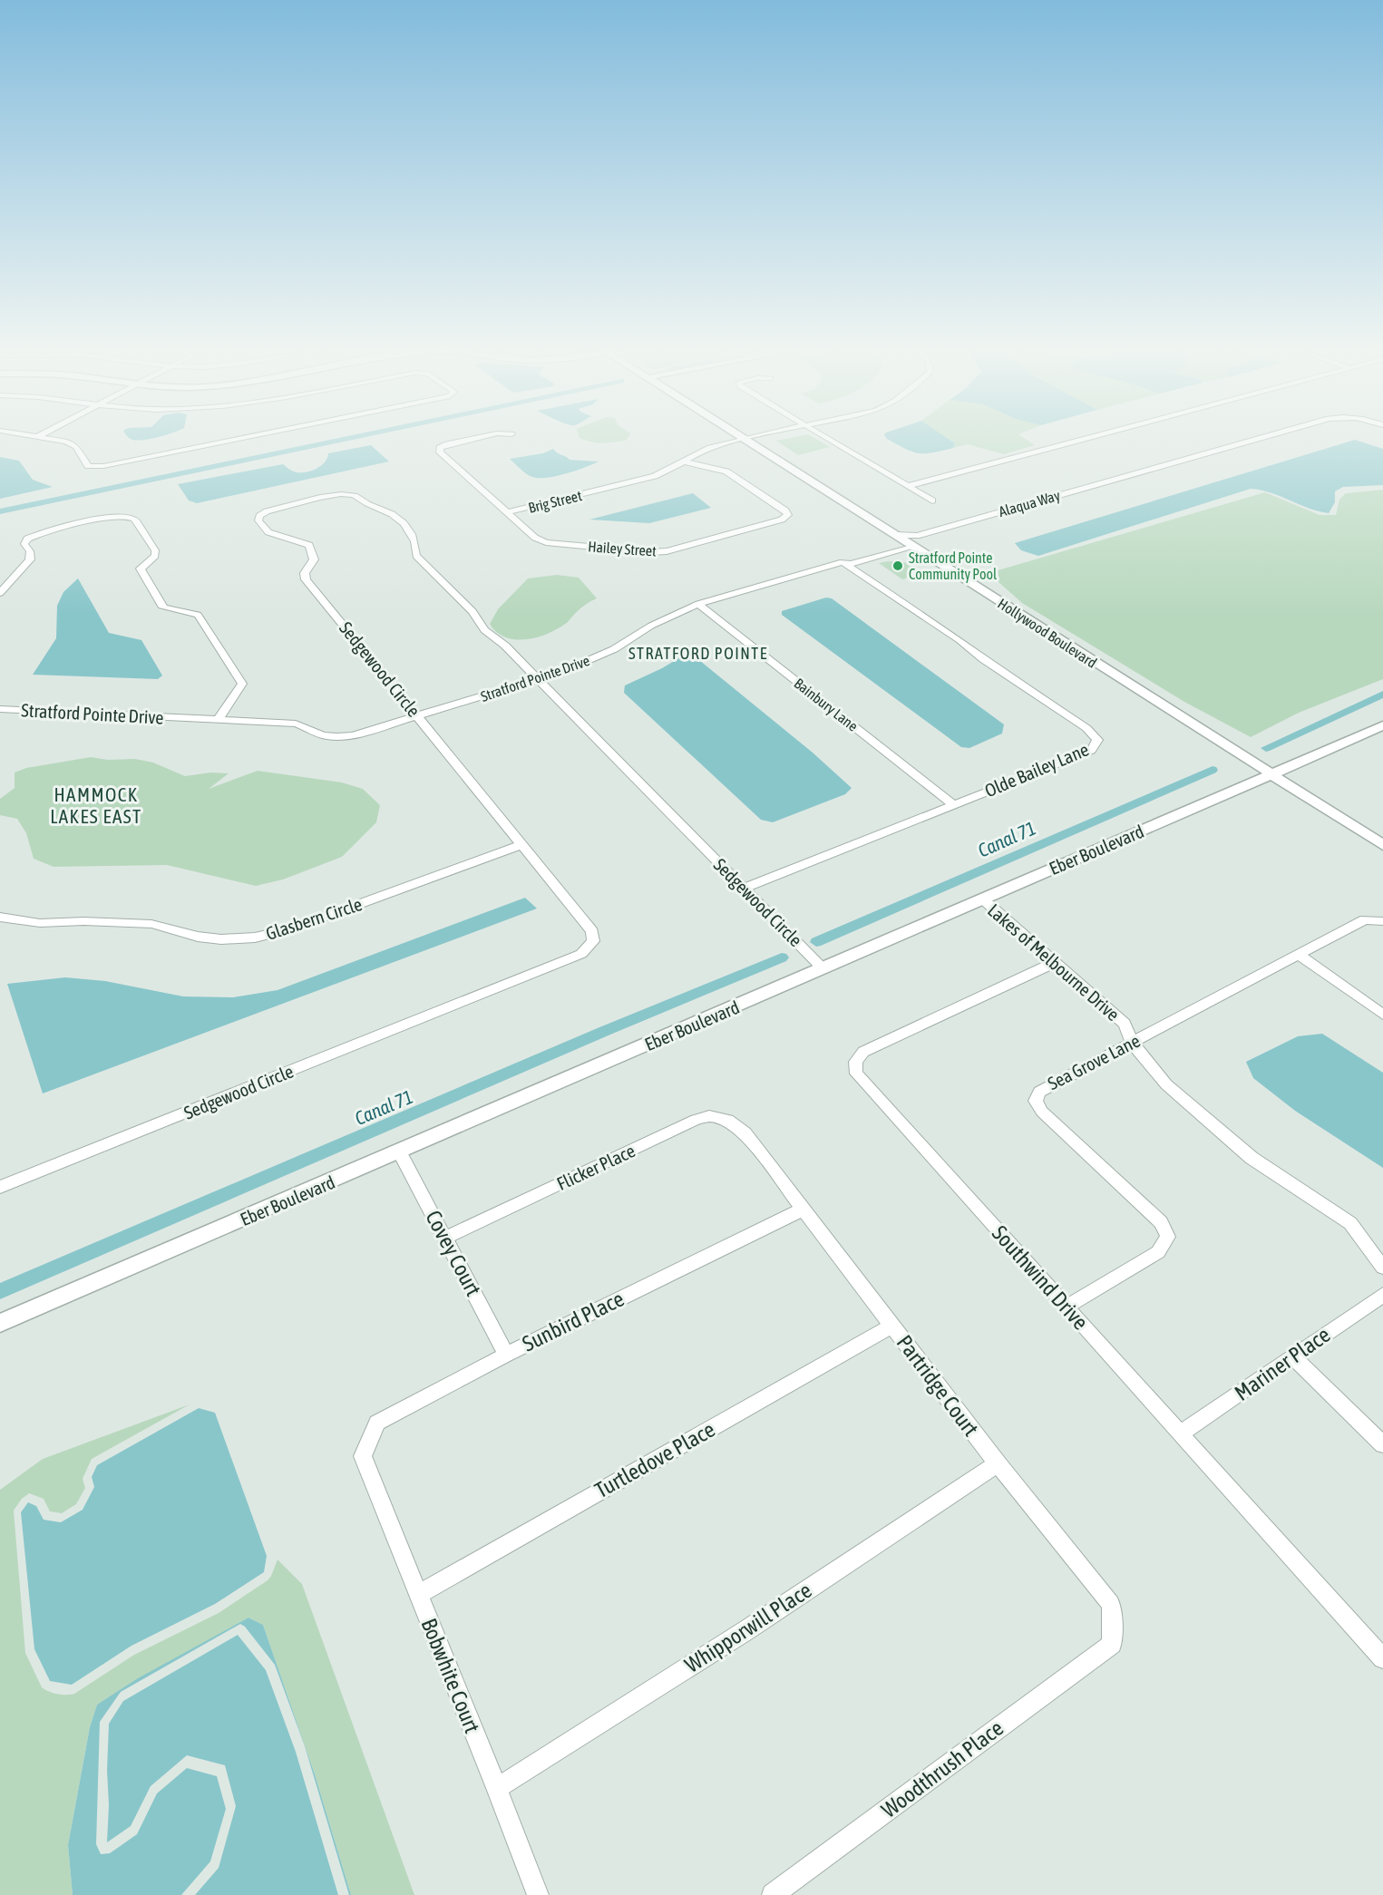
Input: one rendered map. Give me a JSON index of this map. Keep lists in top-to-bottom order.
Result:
{
  "streets": {
    "street": [
      "Brig Street",
      "Alaqua Way",
      "Hailey Street",
      "Hollywood Boulevard",
      "Sedgewood Circle",
      "Stratford Pointe Drive",
      "Bainbury Lane",
      "Olde Bailey Lane",
      "Eber Boulevard",
      "Glasbern Circle",
      "Lakes of Melbourne Drive",
      "Sea Grove Lane",
      "Flicker Place",
      "Covey Court",
      "Southwind Drive",
      "Sunbird Place",
      "Mariner Place",
      "Partridge Court",
      "Turtledove Place",
      "Whipporwill Place",
      "Bobwhite Court",
      "Woodthrush Place"
    ]
  },
  "crossings": [
    ["Brig Street", "Hailey Street"],
    ["Brig Street", "Hollywood Boulevard"],
    ["Alaqua Way", "Hollywood Boulevard"],
    ["Alaqua Way", "Stratford Pointe Drive"],
    ["Alaqua Way", "Olde Bailey Lane"],
    ["Hollywood Boulevard", "Eber Boulevard"],
    ["Sedgewood Circle", "Stratford Pointe Drive"],
    ["Sedgewood Circle", "Olde Bailey Lane"],
    ["Sedgewood Circle", "Eber Boulevard"],
    ["Sedgewood Circle", "Glasbern Circle"],
    ["Stratford Pointe Drive", "Bainbury Lane"],
    ["Stratford Pointe Drive", "Olde Bailey Lane"],
    ["Bainbury Lane", "Olde Bailey Lane"],
    ["Eber Boulevard", "Lakes of Melbourne Drive"],
    ["Eber Boulevard", "Covey Court"],
    ["Lakes of Melbourne Drive", "Sea Grove Lane"],
    ["Lakes of Melbourne Drive", "Southwind Drive"],
    ["Sea Grove Lane", "Southwind Drive"],
    ["Flicker Place", "Covey Court"],
    ["Flicker Place", "Partridge Court"],
    ["Covey Court", "Sunbird Place"],
    ["Southwind Drive", "Mariner Place"],
    ["Sunbird Place", "Partridge Court"],
    ["Sunbird Place", "Bobwhite Court"],
    ["Partridge Court", "Turtledove Place"],
    ["Partridge Court", "Whipporwill Place"],
    ["Partridge Court", "Woodthrush Place"],
    ["Turtledove Place", "Bobwhite Court"],
    ["Whipporwill Place", "Bobwhite Court"]
  ],
  "districts": ["STRATFORD POINTE", "HAMMOCK LAKES EAST"],
  "water": ["Canal 71"],
  "places": ["Stratford Pointe Community Pool"]
}
